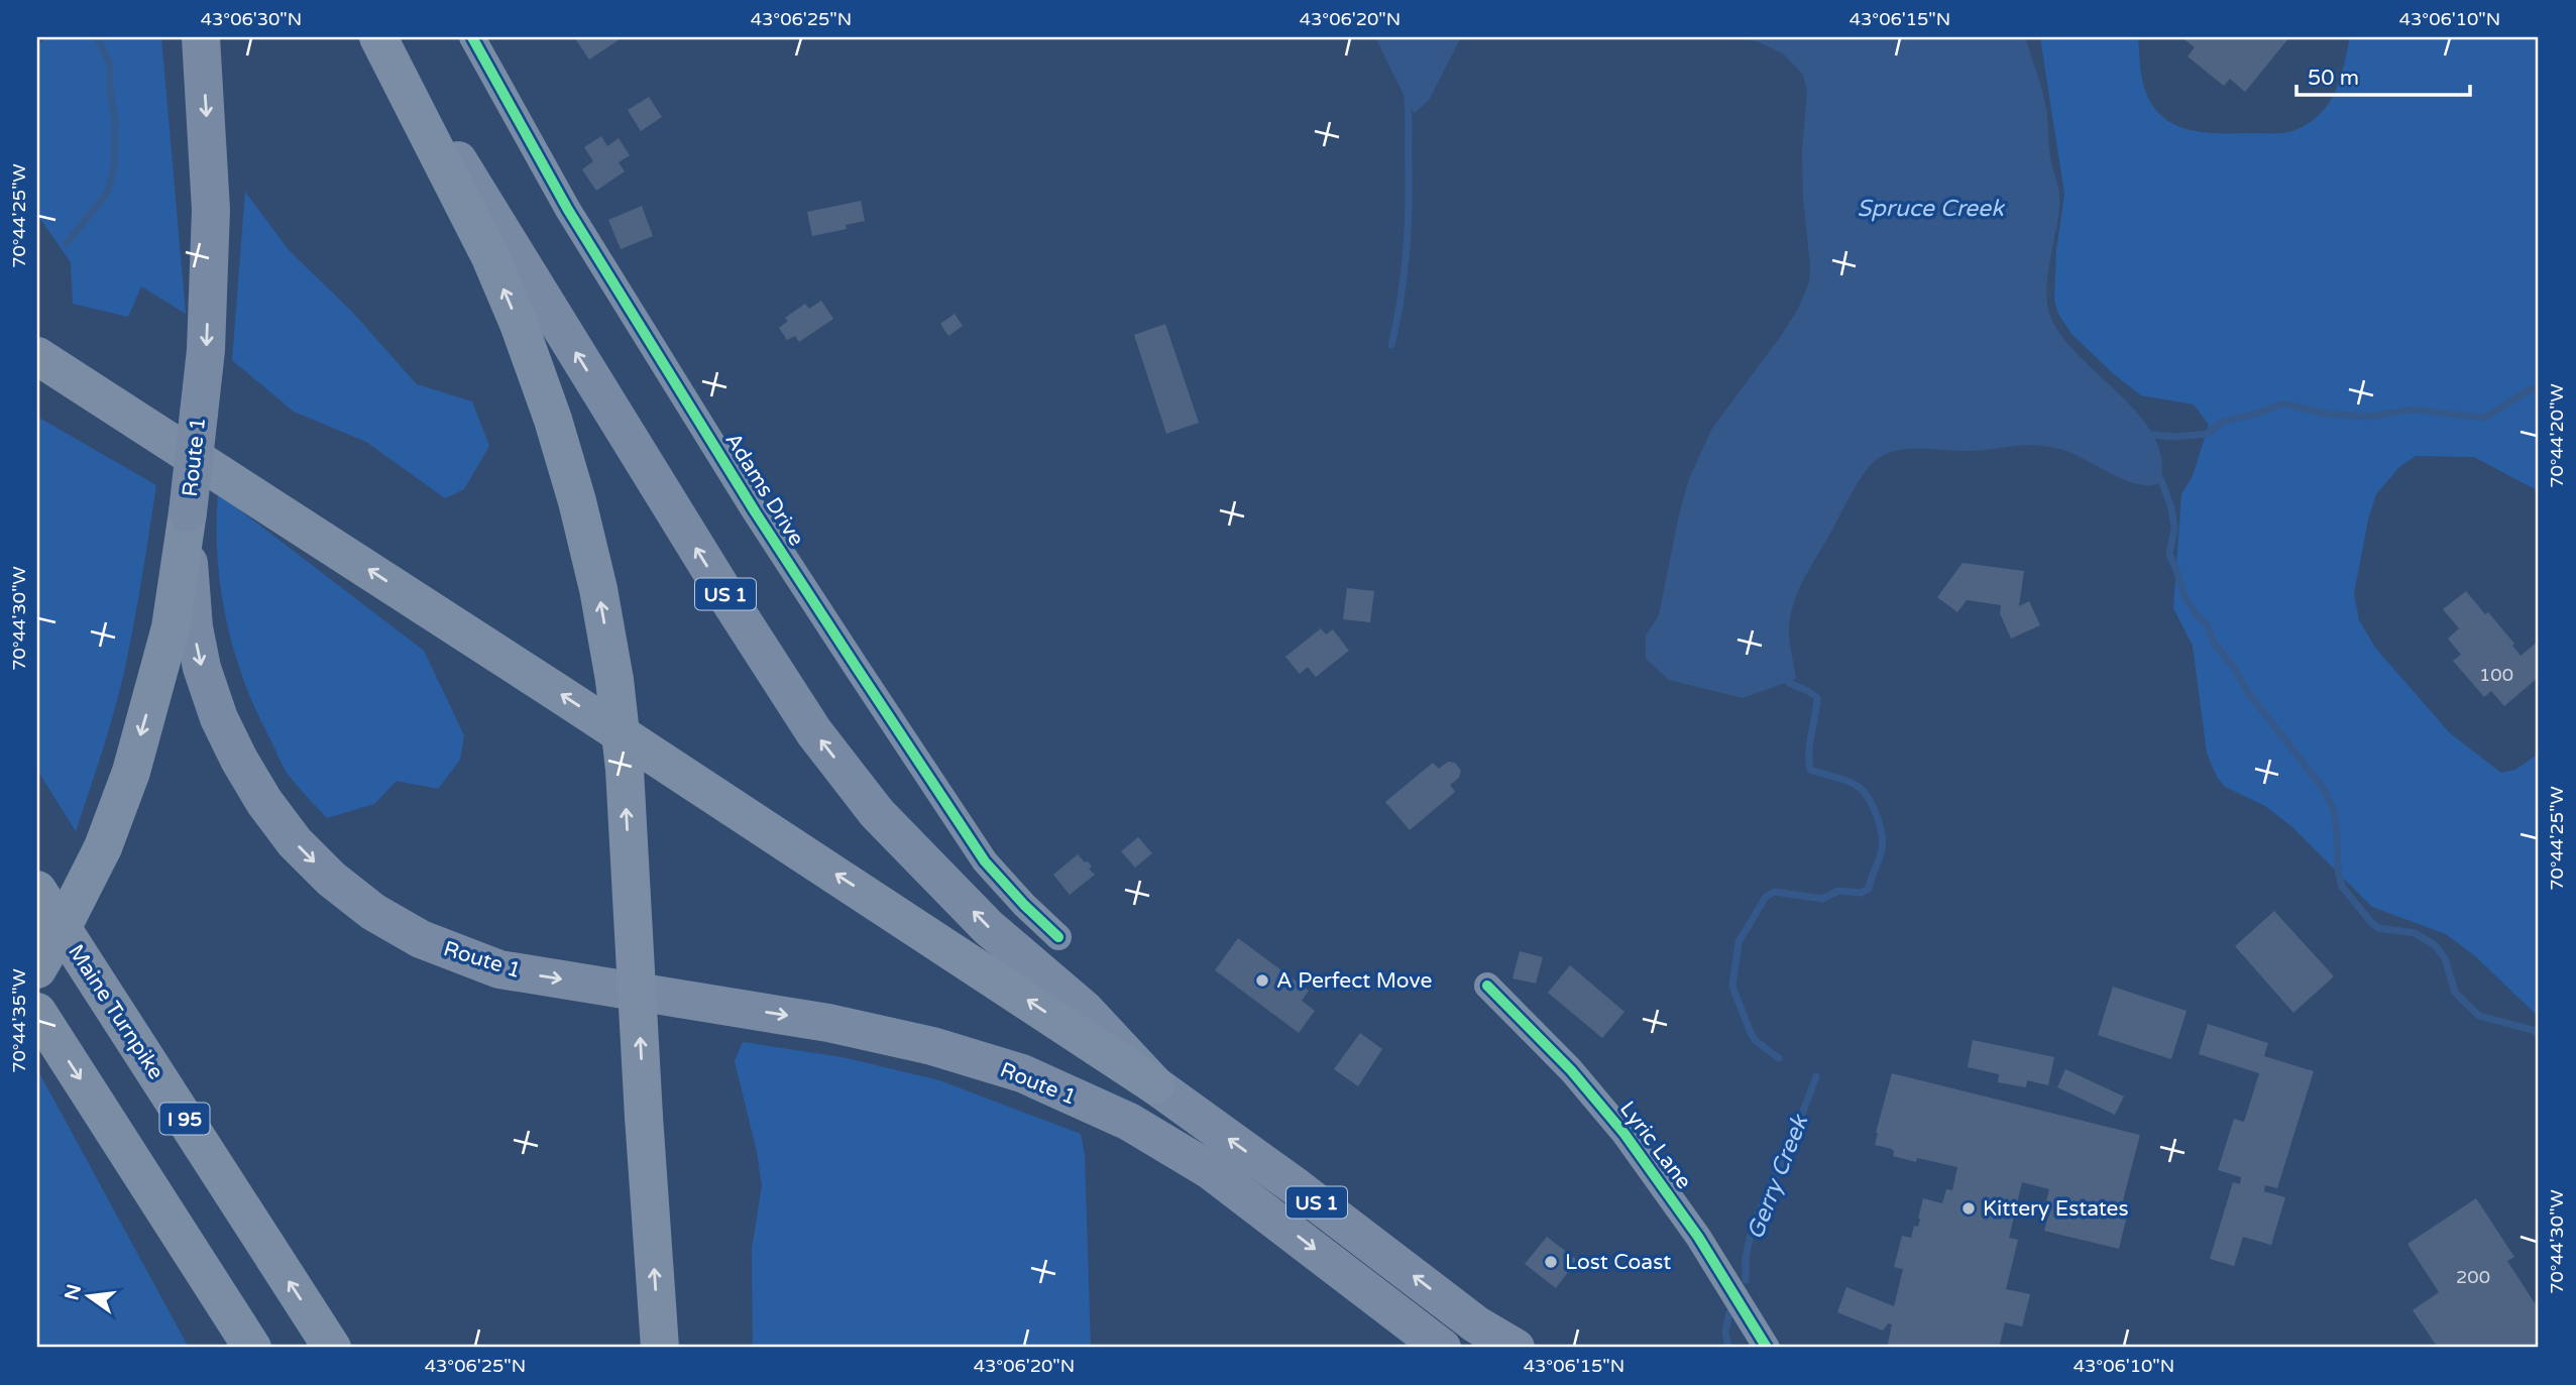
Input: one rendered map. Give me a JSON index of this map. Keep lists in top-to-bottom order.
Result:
{
  "streets": {
    "highway": ["Maine Turnpike", "I 95"],
    "main road": ["Route 1", "US 1"],
    "street": ["Adams Drive", "Lyric Lane"]
  },
  "water": ["Spruce Creek", "Gerry Creek"],
  "places": ["A Perfect Move", "Kittery Estates", "Lost Coast"],
  "house_numbers": ["100", "200"],
  "scale_bar": "50 m",
  "north": "left",
  "coordinates": [
    "43°06'30\"N",
    "43°06'25\"N",
    "43°06'20\"N",
    "43°06'15\"N",
    "43°06'10\"N",
    "70°44'25\"W",
    "70°44'20\"W",
    "70°44'30\"W",
    "70°44'35\"W"
  ]
}
